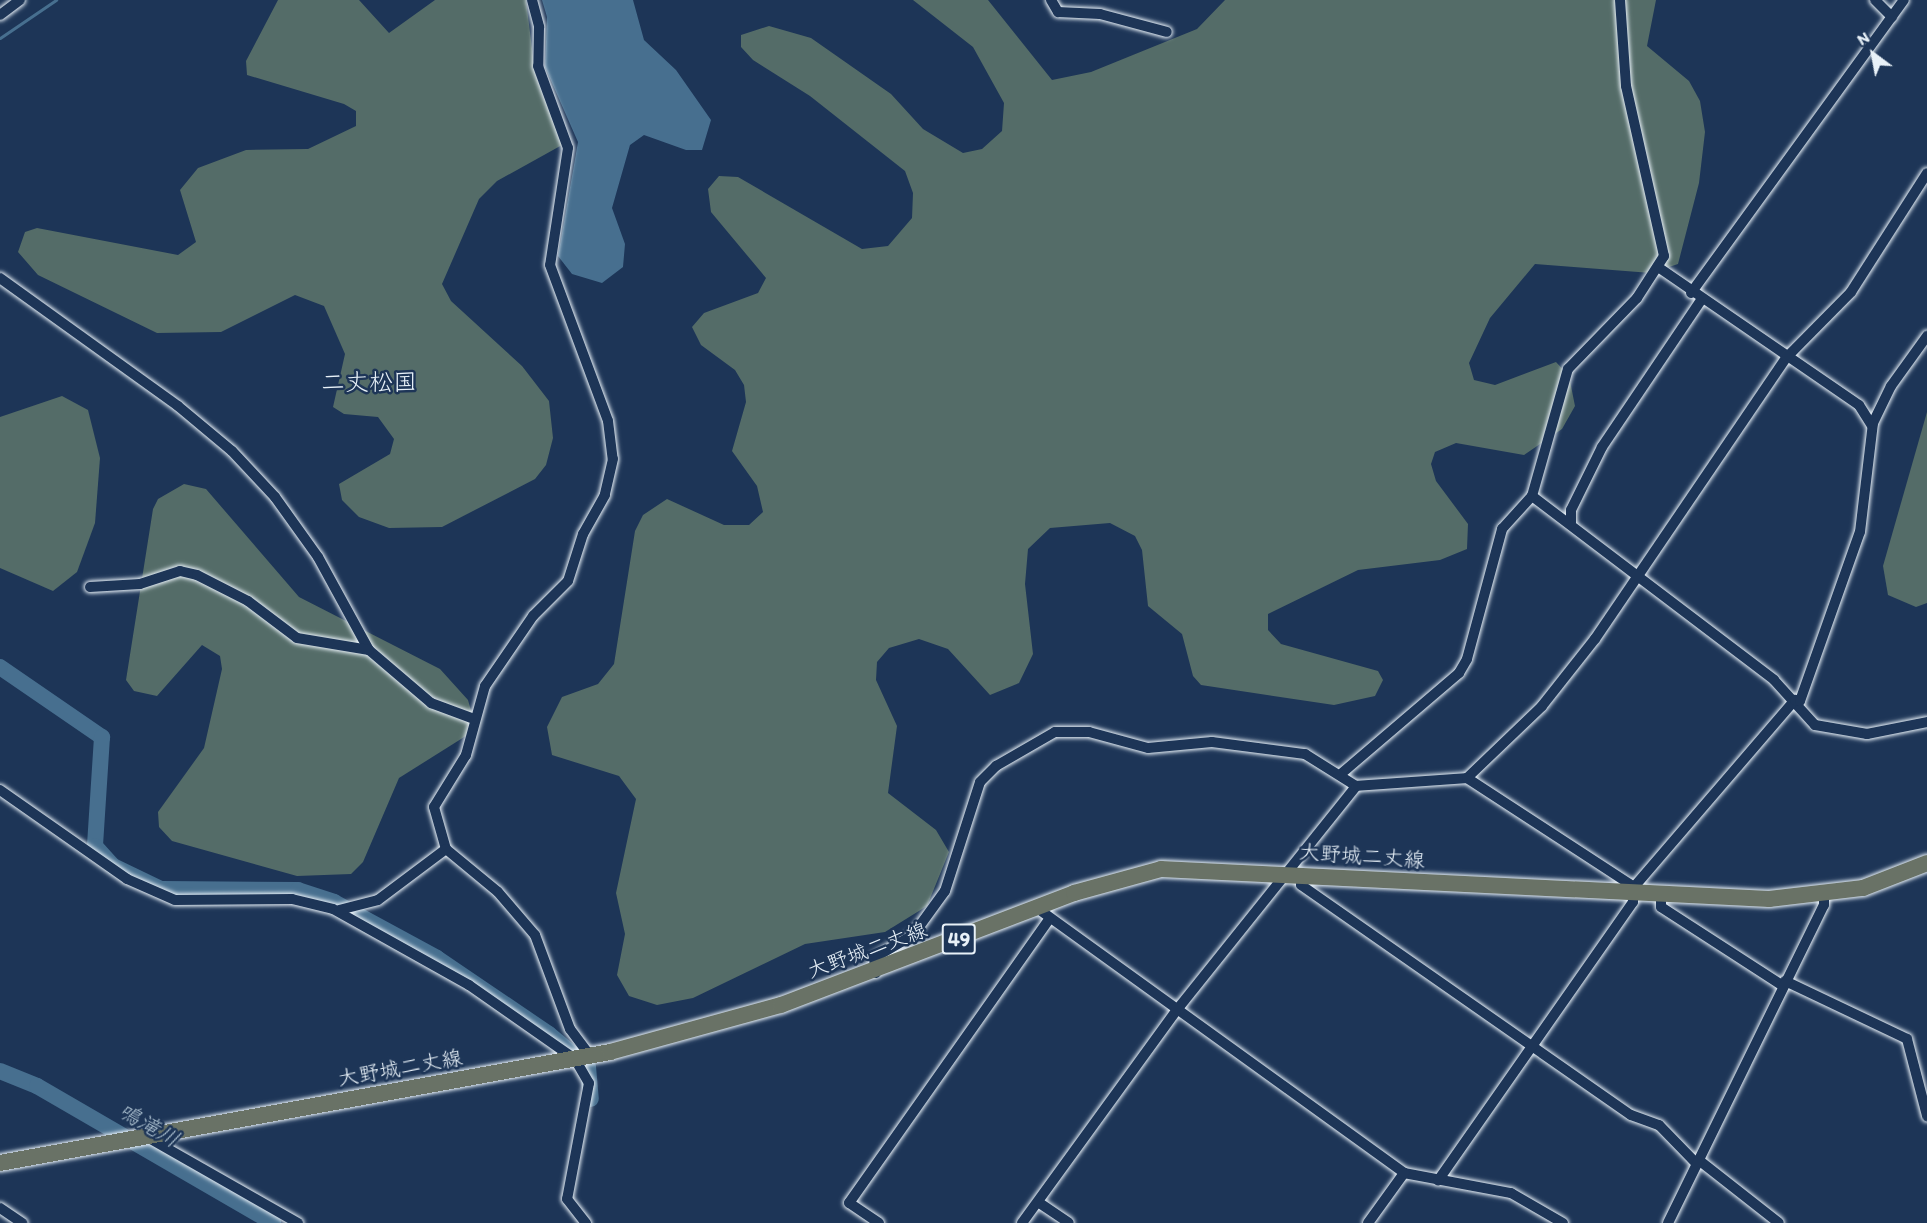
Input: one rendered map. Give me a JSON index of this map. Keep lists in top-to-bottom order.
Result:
{
  "streets": {
    "main road": ["大野城二丈線", "49"]
  },
  "districts": ["二丈松国"],
  "water": ["鳴滝川"],
  "north": "top left"
}
